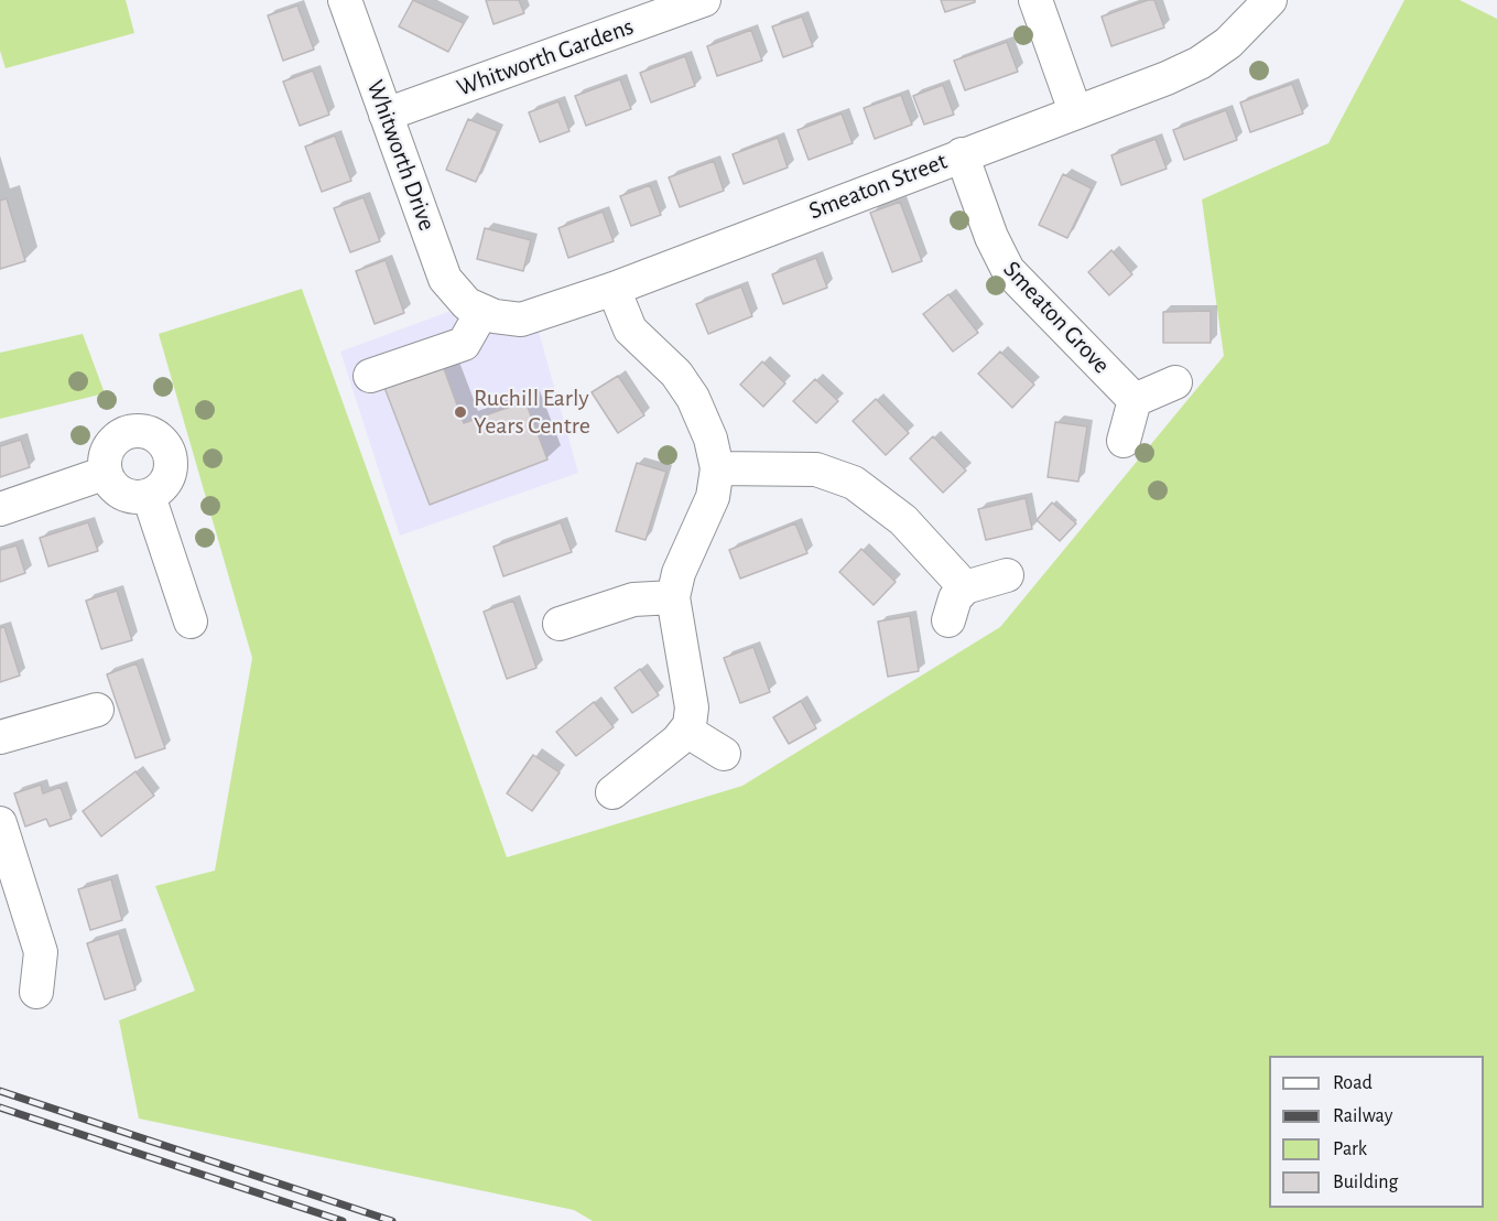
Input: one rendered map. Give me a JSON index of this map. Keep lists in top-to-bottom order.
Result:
{
  "streets": {
    "street": [
      "Whitworth Gardens",
      "Whitworth Drive",
      "Smeaton Street",
      "Smeaton Grove"
    ]
  },
  "crossings": [
    ["Whitworth Gardens", "Whitworth Drive"],
    ["Whitworth Drive", "Smeaton Street"],
    ["Smeaton Street", "Smeaton Grove"]
  ],
  "places": ["Ruchill Early Years Centre"],
  "legend": [
    "Road",
    "Railway",
    "Park",
    "Building"
  ]
}
